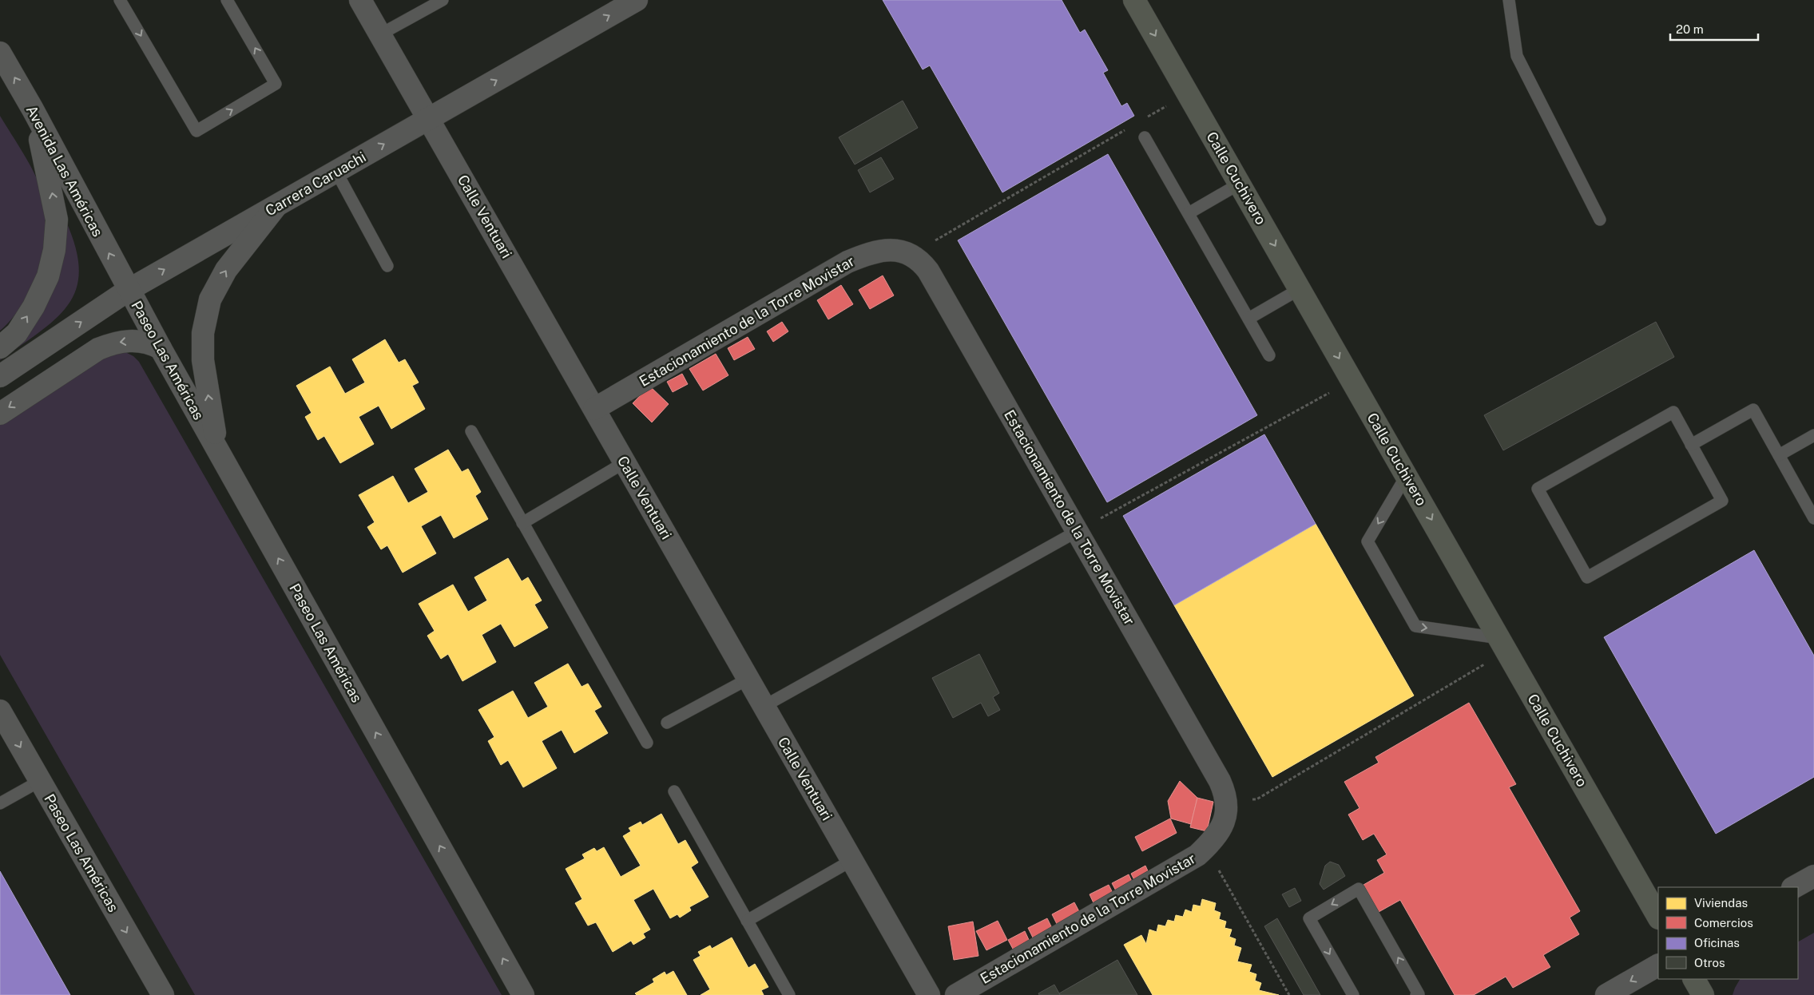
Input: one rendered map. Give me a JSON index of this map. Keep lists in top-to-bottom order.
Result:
{
  "streets": {
    "main road": ["Calle Cuchivero"],
    "street": [
      "Avenida Las Américas",
      "Carrera Caruachi",
      "Calle Ventuari",
      "Estacionamiento de la Torre Movistar",
      "Paseo Las Américas"
    ]
  },
  "crossings": [
    ["Avenida Las Américas", "Carrera Caruachi"],
    ["Avenida Las Américas", "Paseo Las Américas"],
    ["Carrera Caruachi", "Calle Ventuari"],
    ["Carrera Caruachi", "Paseo Las Américas"],
    ["Calle Ventuari", "Estacionamiento de la Torre Movistar"]
  ],
  "one_way": ["Avenida Las Américas", "Calle Cuchivero", "Carrera Caruachi"],
  "legend": [
    "Viviendas",
    "Comercios",
    "Oficinas",
    "Otros"
  ],
  "scale_bar": "20 m"
}
